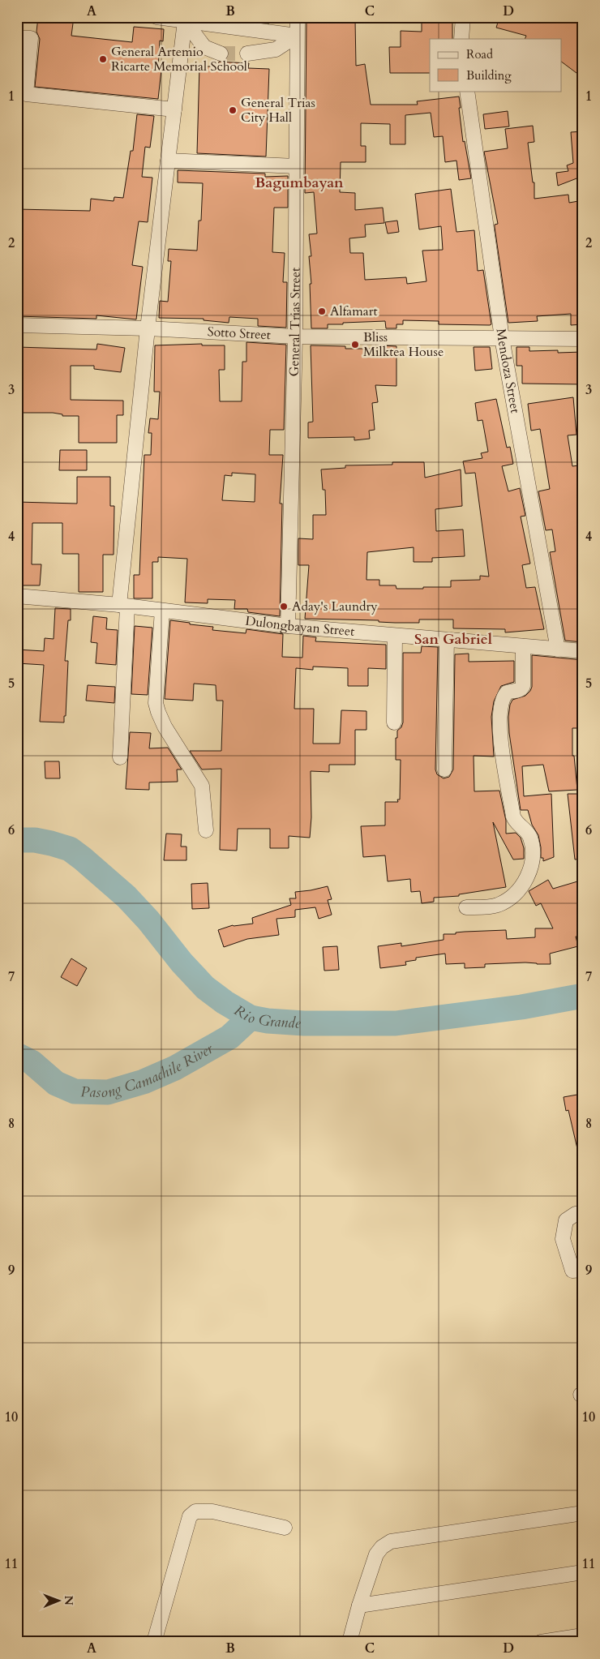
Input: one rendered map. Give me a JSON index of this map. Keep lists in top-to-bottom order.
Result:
{
  "streets": {
    "street": [
      "General Trias Street",
      "Sotto Street",
      "Mendoza Street",
      "Dulongbayan Street"
    ]
  },
  "crossings": [
    ["General Trias Street", "Sotto Street"],
    ["General Trias Street", "Dulongbayan Street"],
    ["Sotto Street", "Mendoza Street"],
    ["Mendoza Street", "Dulongbayan Street"]
  ],
  "districts": ["Bagumbayan", "San Gabriel"],
  "water": ["Rio Grande", "Pasong Camachile River"],
  "places": [
    "General Artemio Ricarte Memorial School",
    "General Trias City Hall",
    "Alfamart",
    "Bliss Milktea House",
    "Aday's Laundry"
  ],
  "legend": ["Road", "Building"],
  "north": "right",
  "grid": {
    "columns": [
      "A",
      "B",
      "C",
      "D"
    ],
    "rows": [
      "1",
      "2",
      "3",
      "4",
      "5",
      "6",
      "7",
      "8",
      "9",
      "10",
      "11"
    ]
  }
}
